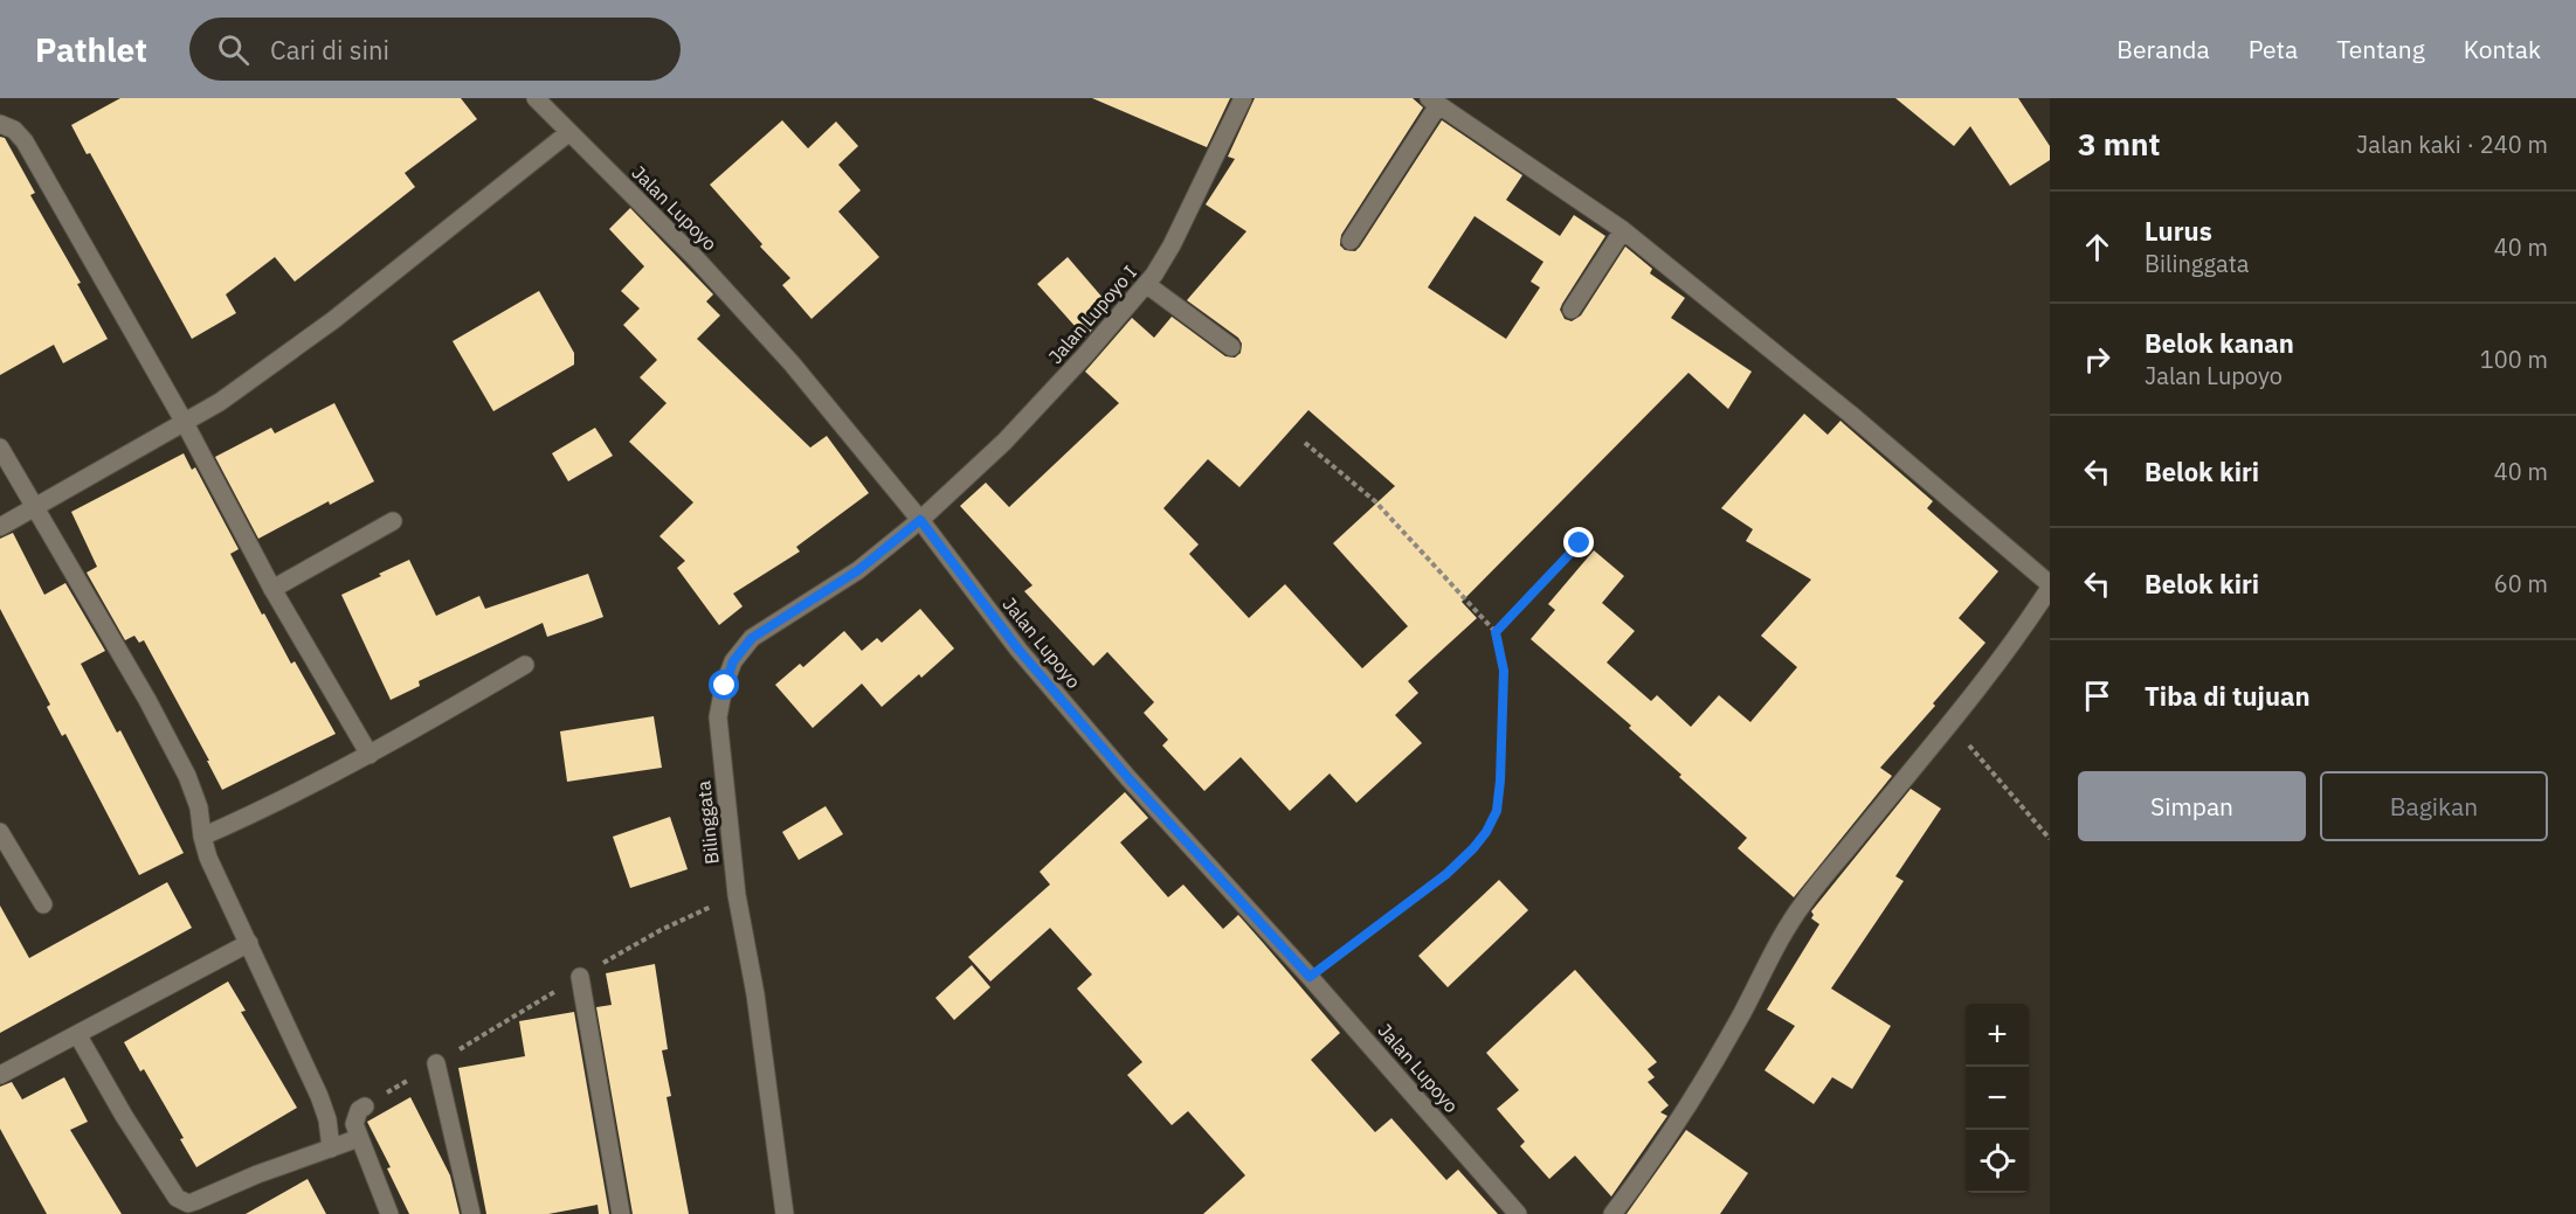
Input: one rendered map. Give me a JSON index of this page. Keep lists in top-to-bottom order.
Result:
{
  "streets": {
    "street": ["Jalan Lupoyo", "Jalan Lupoyo I", "Bilinggata"]
  },
  "crossings": [
    ["Jalan Lupoyo", "Jalan Lupoyo I"],
    ["Jalan Lupoyo", "Bilinggata"],
    ["Jalan Lupoyo I", "Bilinggata"]
  ],
  "page": {
    "header": "Pathlet",
    "search": "Cari di sini",
    "nav": [
      "Beranda",
      "Peta",
      "Tentang",
      "Kontak"
    ],
    "heading": ["3 mnt", "Jalan kaki · 240 m"],
    "list": [
      ["Lurus", "Bilinggata", "40 m"],
      ["Belok kanan", "Jalan Lupoyo", "100 m"],
      ["Belok kiri", "40 m"],
      ["Belok kiri", "60 m"],
      "Tiba di tujuan"
    ],
    "buttons": ["Simpan", "Bagikan"],
    "map_buttons": ["+", "−"]
  }
}
